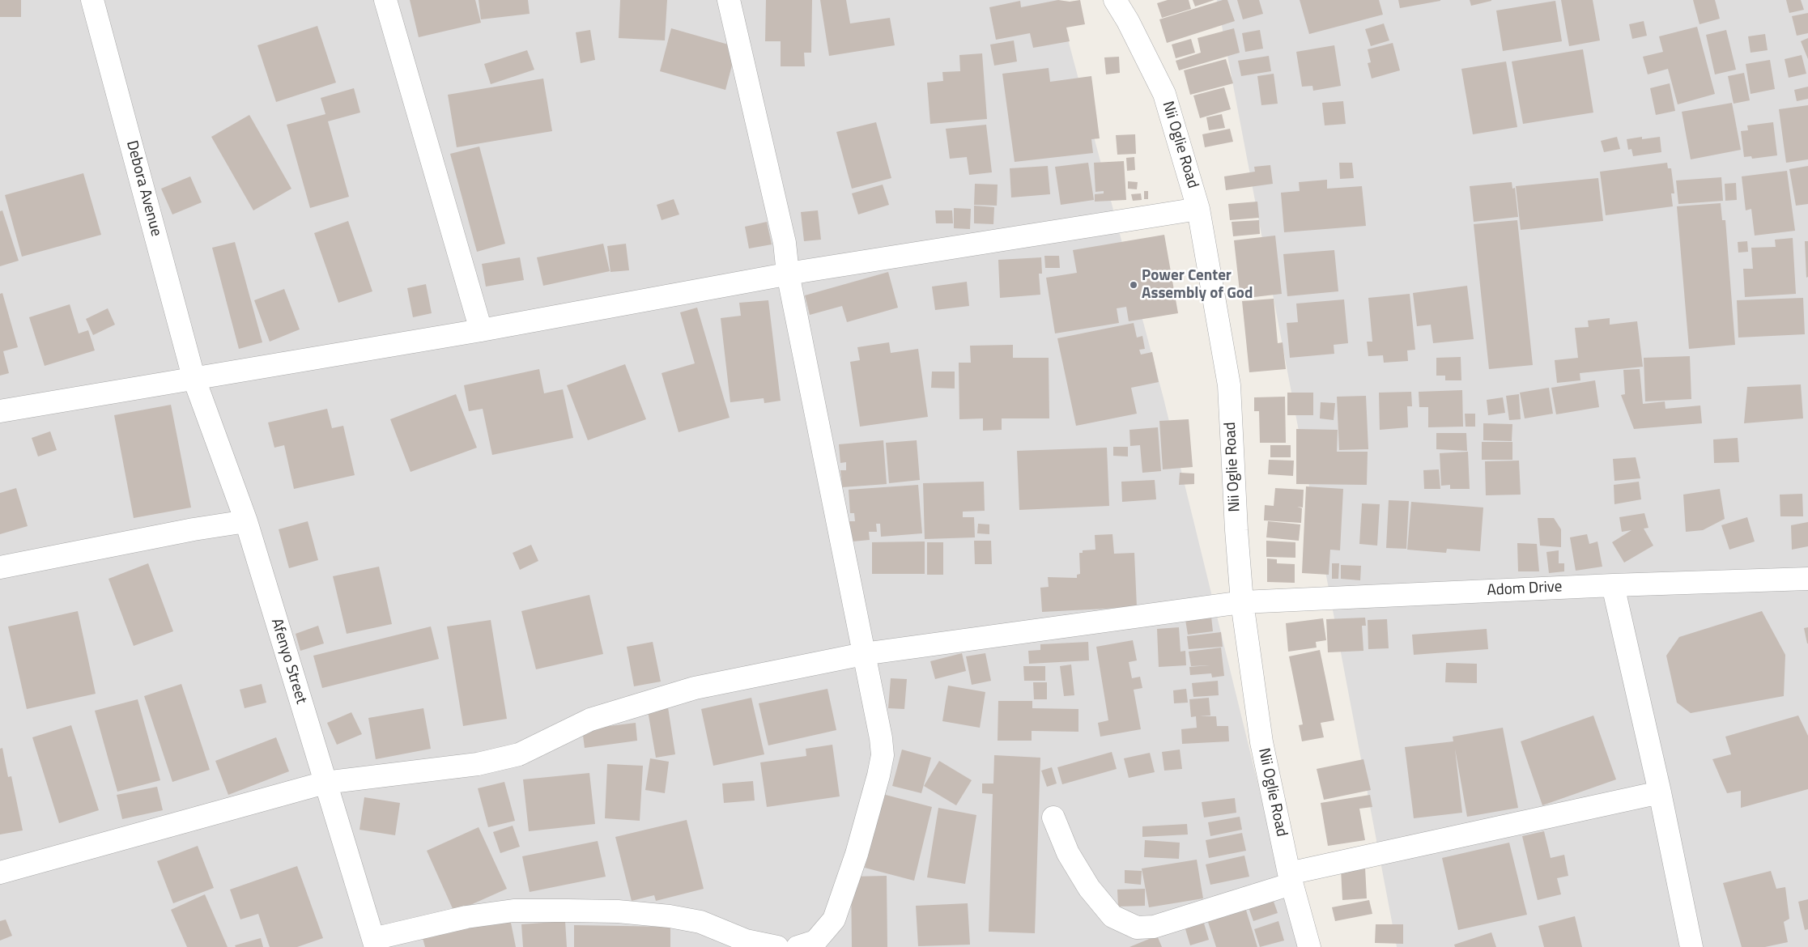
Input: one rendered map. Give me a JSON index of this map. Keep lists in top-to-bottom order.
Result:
{
  "streets": {
    "street": [
      "Nii Oglie Road",
      "Debora Avenue",
      "Adom Drive",
      "Afenyo Street"
    ]
  },
  "crossings": [
    ["Nii Oglie Road", "Adom Drive"],
    ["Debora Avenue", "Afenyo Street"],
    ["Adom Drive", "Afenyo Street"]
  ],
  "places": ["Power Center Assembly of God"]
}
